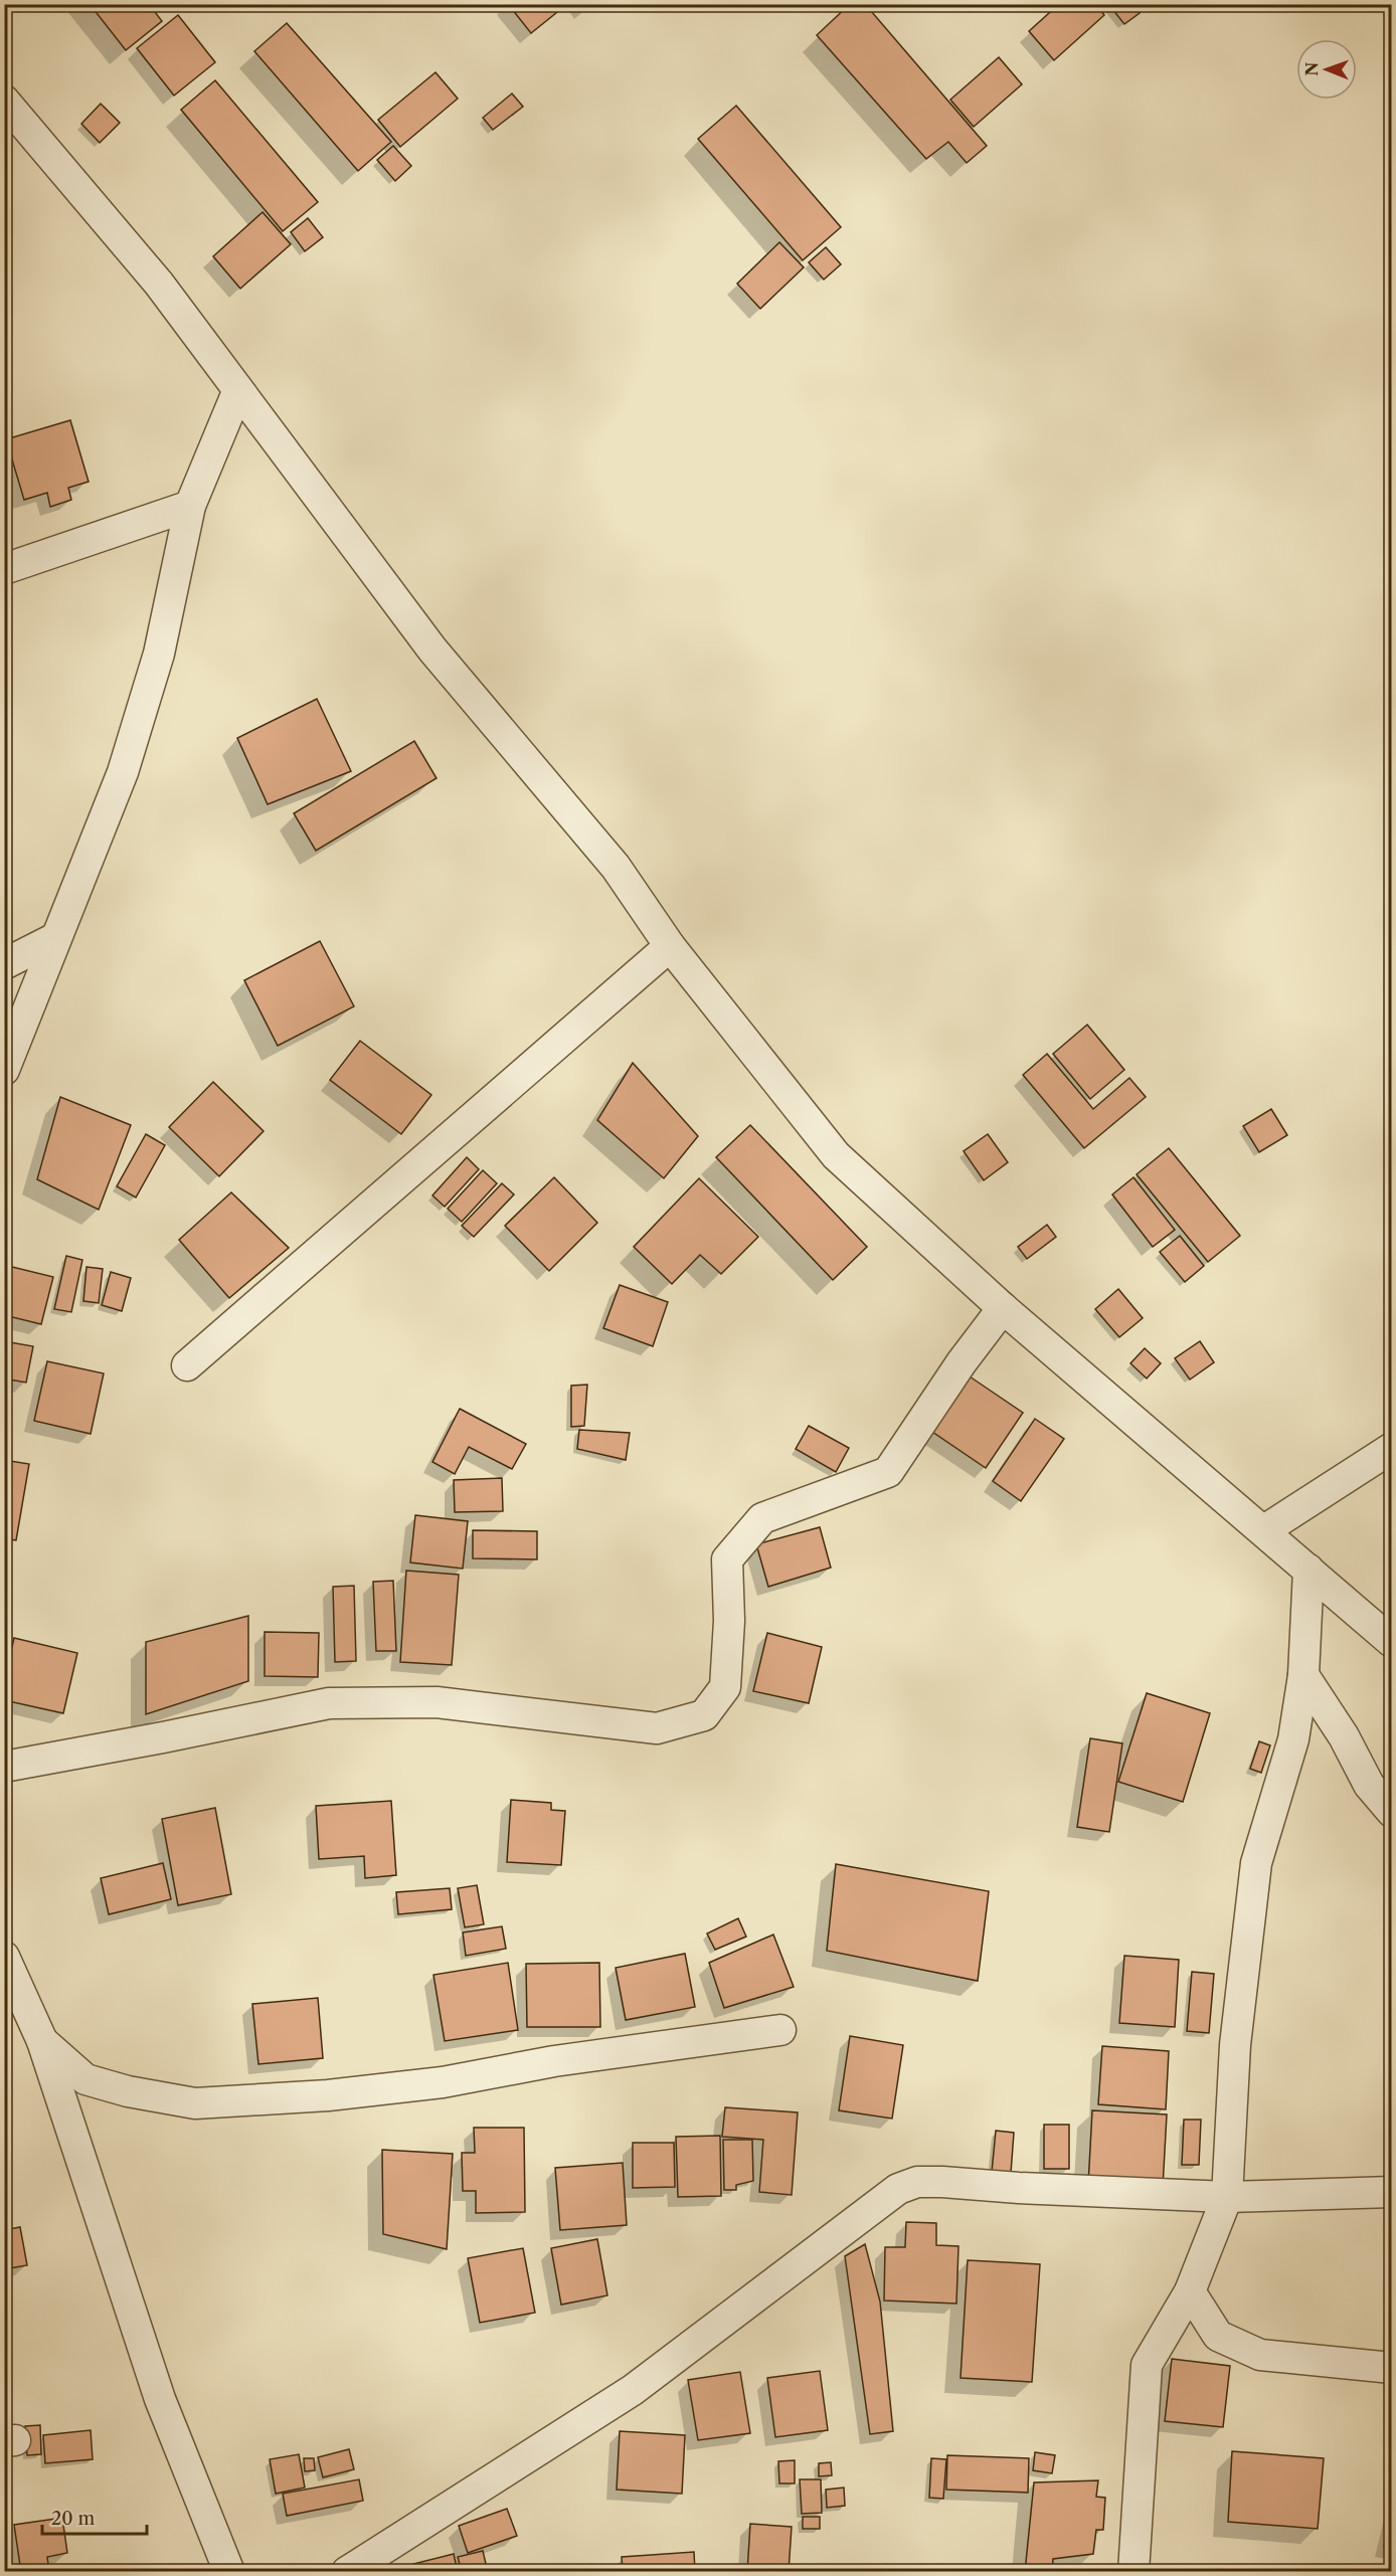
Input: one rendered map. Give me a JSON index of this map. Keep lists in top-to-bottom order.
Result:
{
  "scale_bar": "20 m",
  "north": "left"
}
